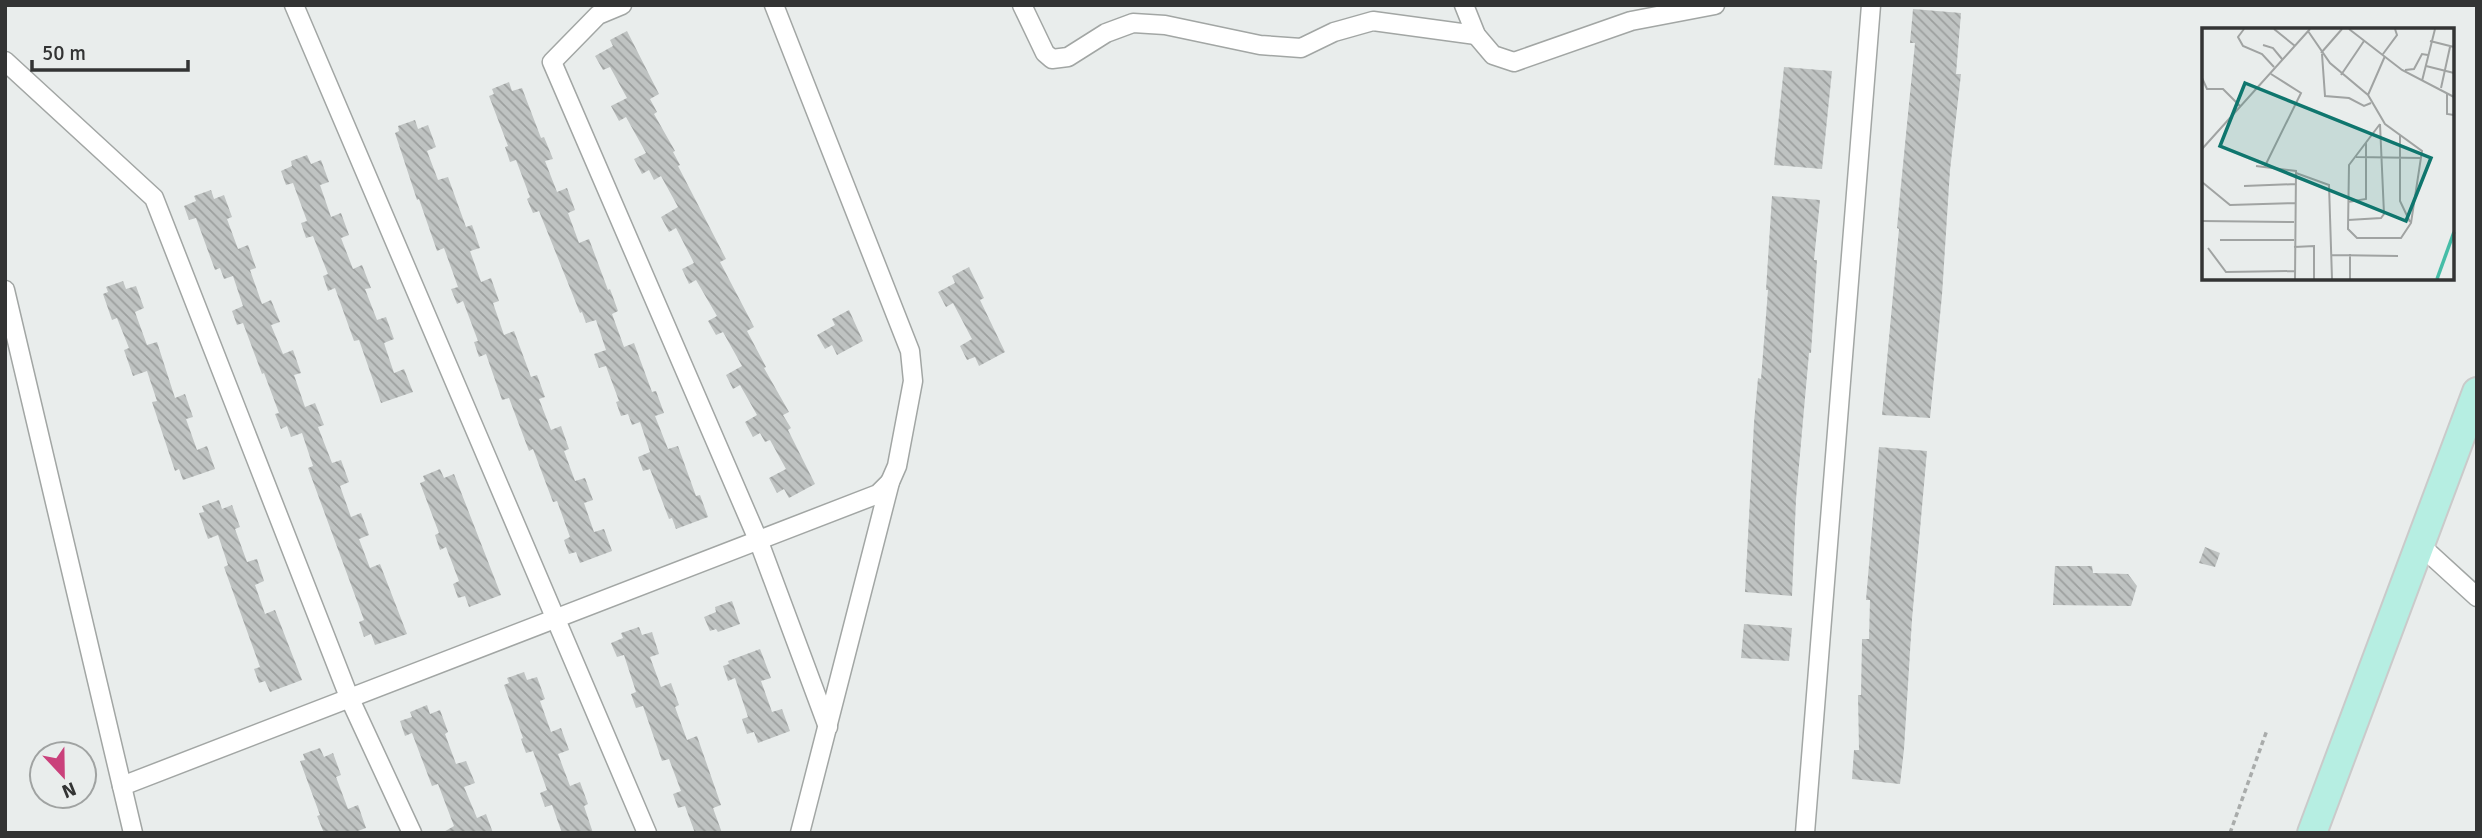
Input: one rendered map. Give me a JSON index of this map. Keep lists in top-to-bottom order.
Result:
{
  "scale_bar": "50 m",
  "north": "bottom"
}
